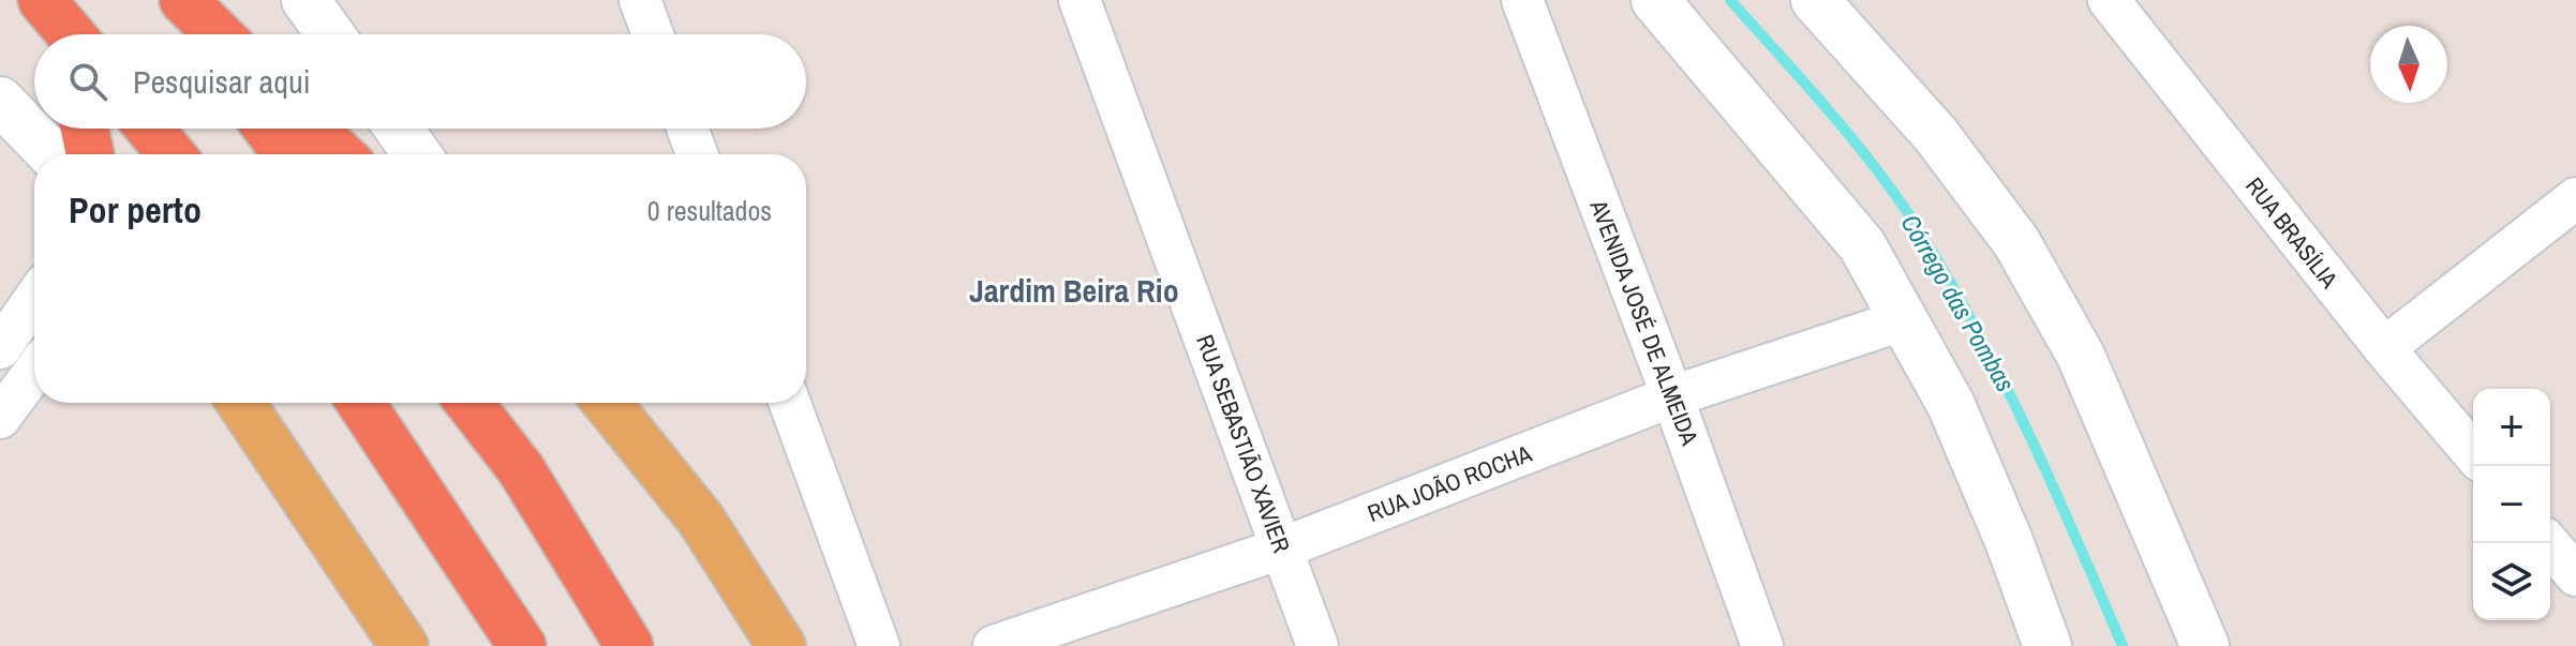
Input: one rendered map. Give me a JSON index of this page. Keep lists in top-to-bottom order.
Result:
{
  "streets": {
    "street": [
      "RUA BRASÍLIA",
      "AVENIDA JOSÉ DE ALMEIDA",
      "RUA SEBASTIÃO XAVIER",
      "RUA JOÃO ROCHA"
    ]
  },
  "crossings": [
    ["AVENIDA JOSÉ DE ALMEIDA", "RUA JOÃO ROCHA"],
    ["RUA SEBASTIÃO XAVIER", "RUA JOÃO ROCHA"]
  ],
  "districts": ["Jardim Beira Rio"],
  "water": ["Córrego das Pombas"],
  "north": "bottom",
  "page": {
    "search": "Pesquisar aqui",
    "heading": ["Por perto", "0 resultados"],
    "map_buttons": ["+", "−"]
  }
}
